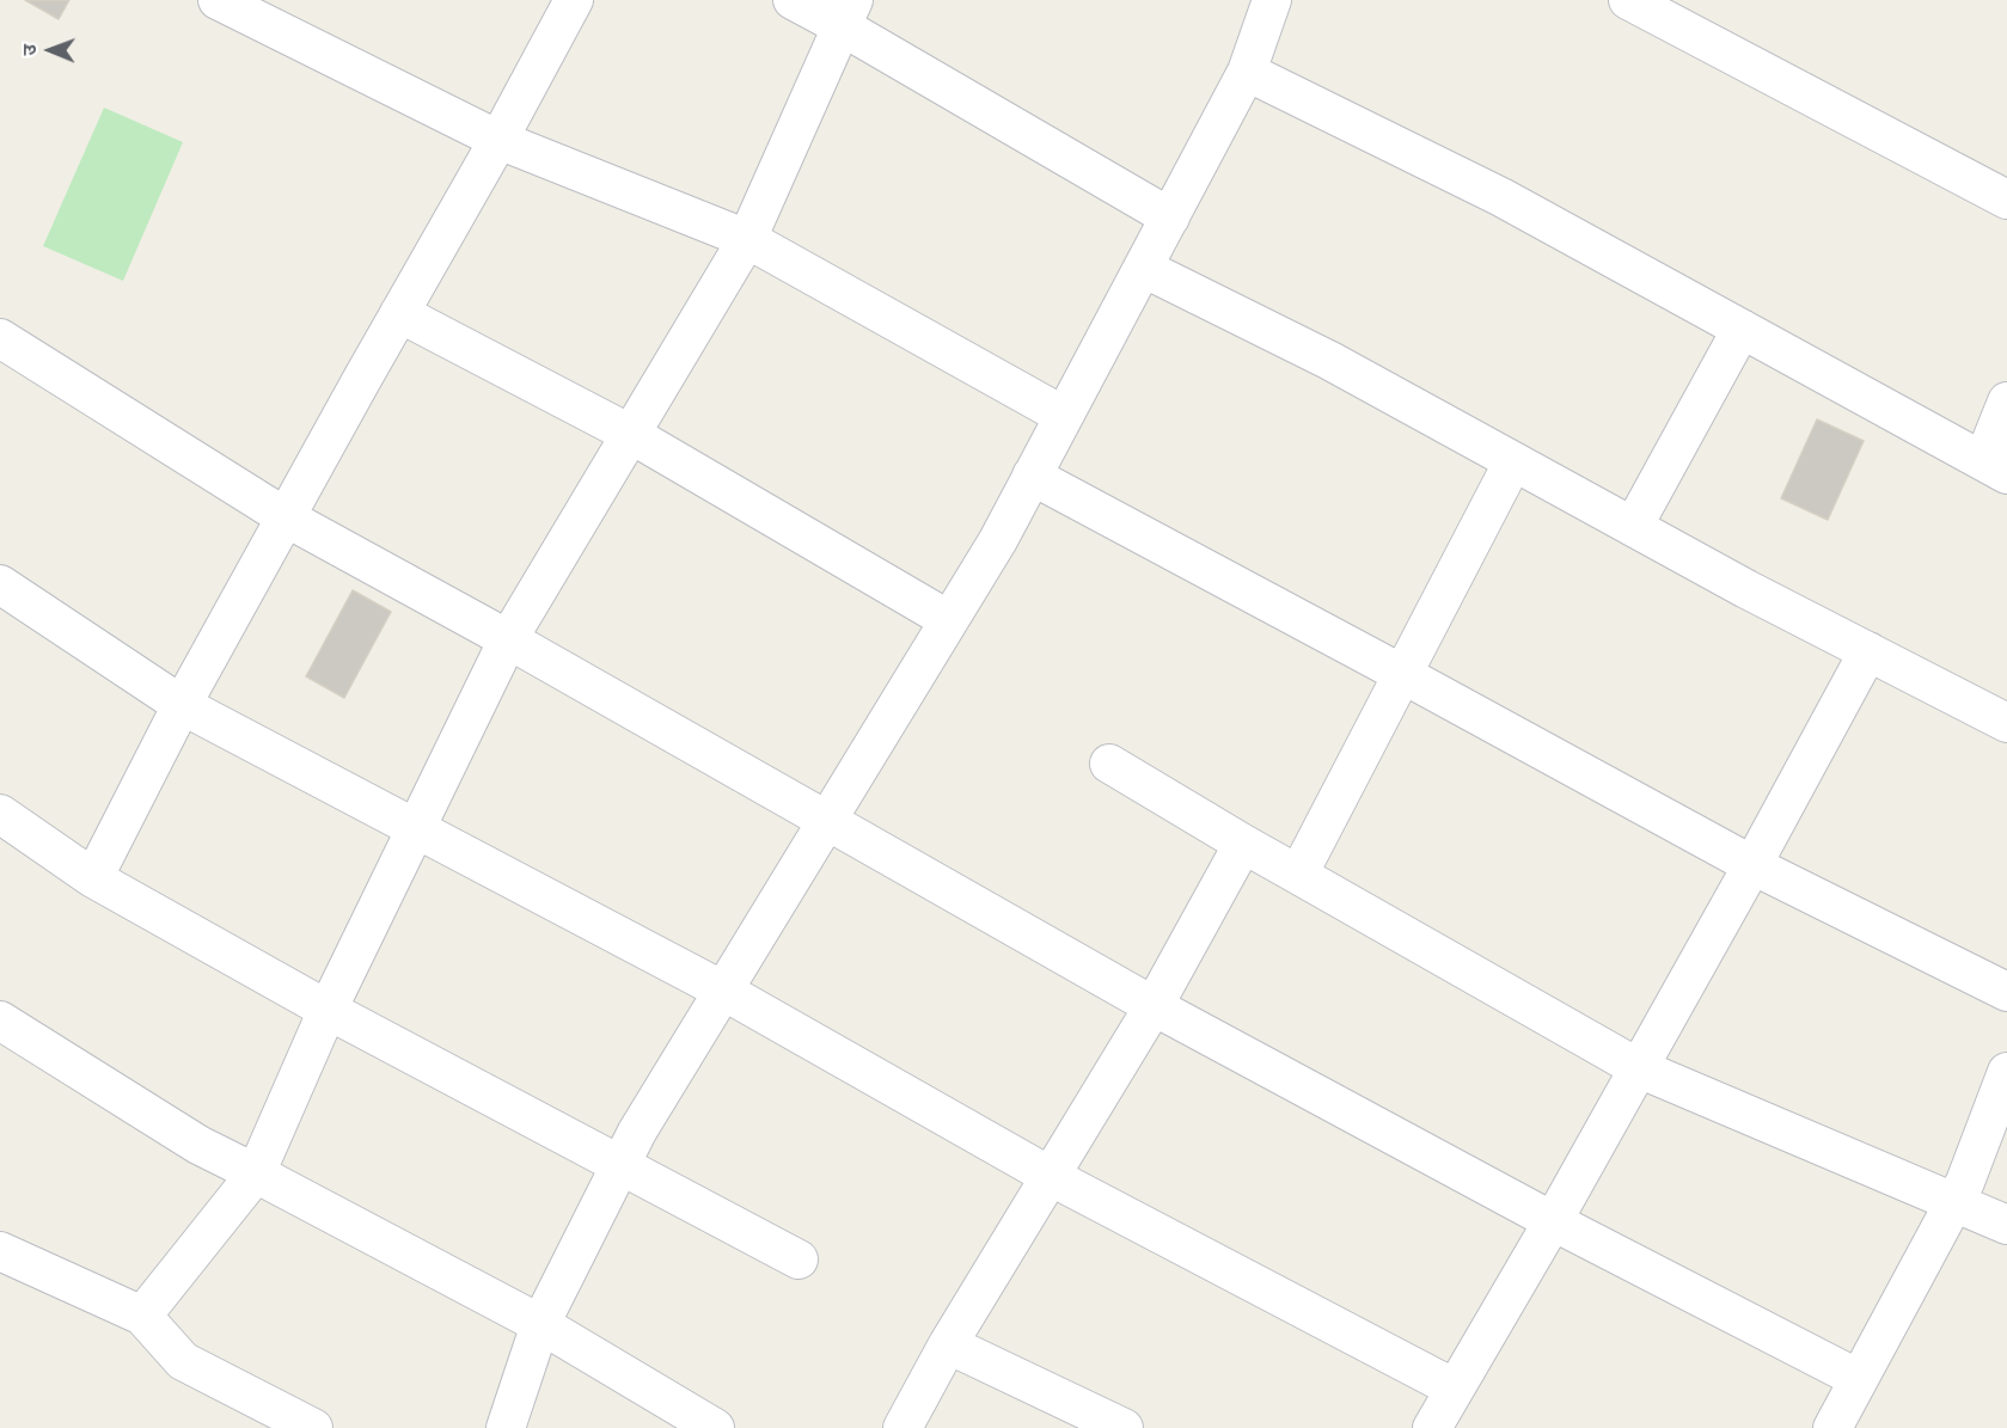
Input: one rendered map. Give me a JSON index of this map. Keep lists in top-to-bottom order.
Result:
{
  "north": "left"
}
